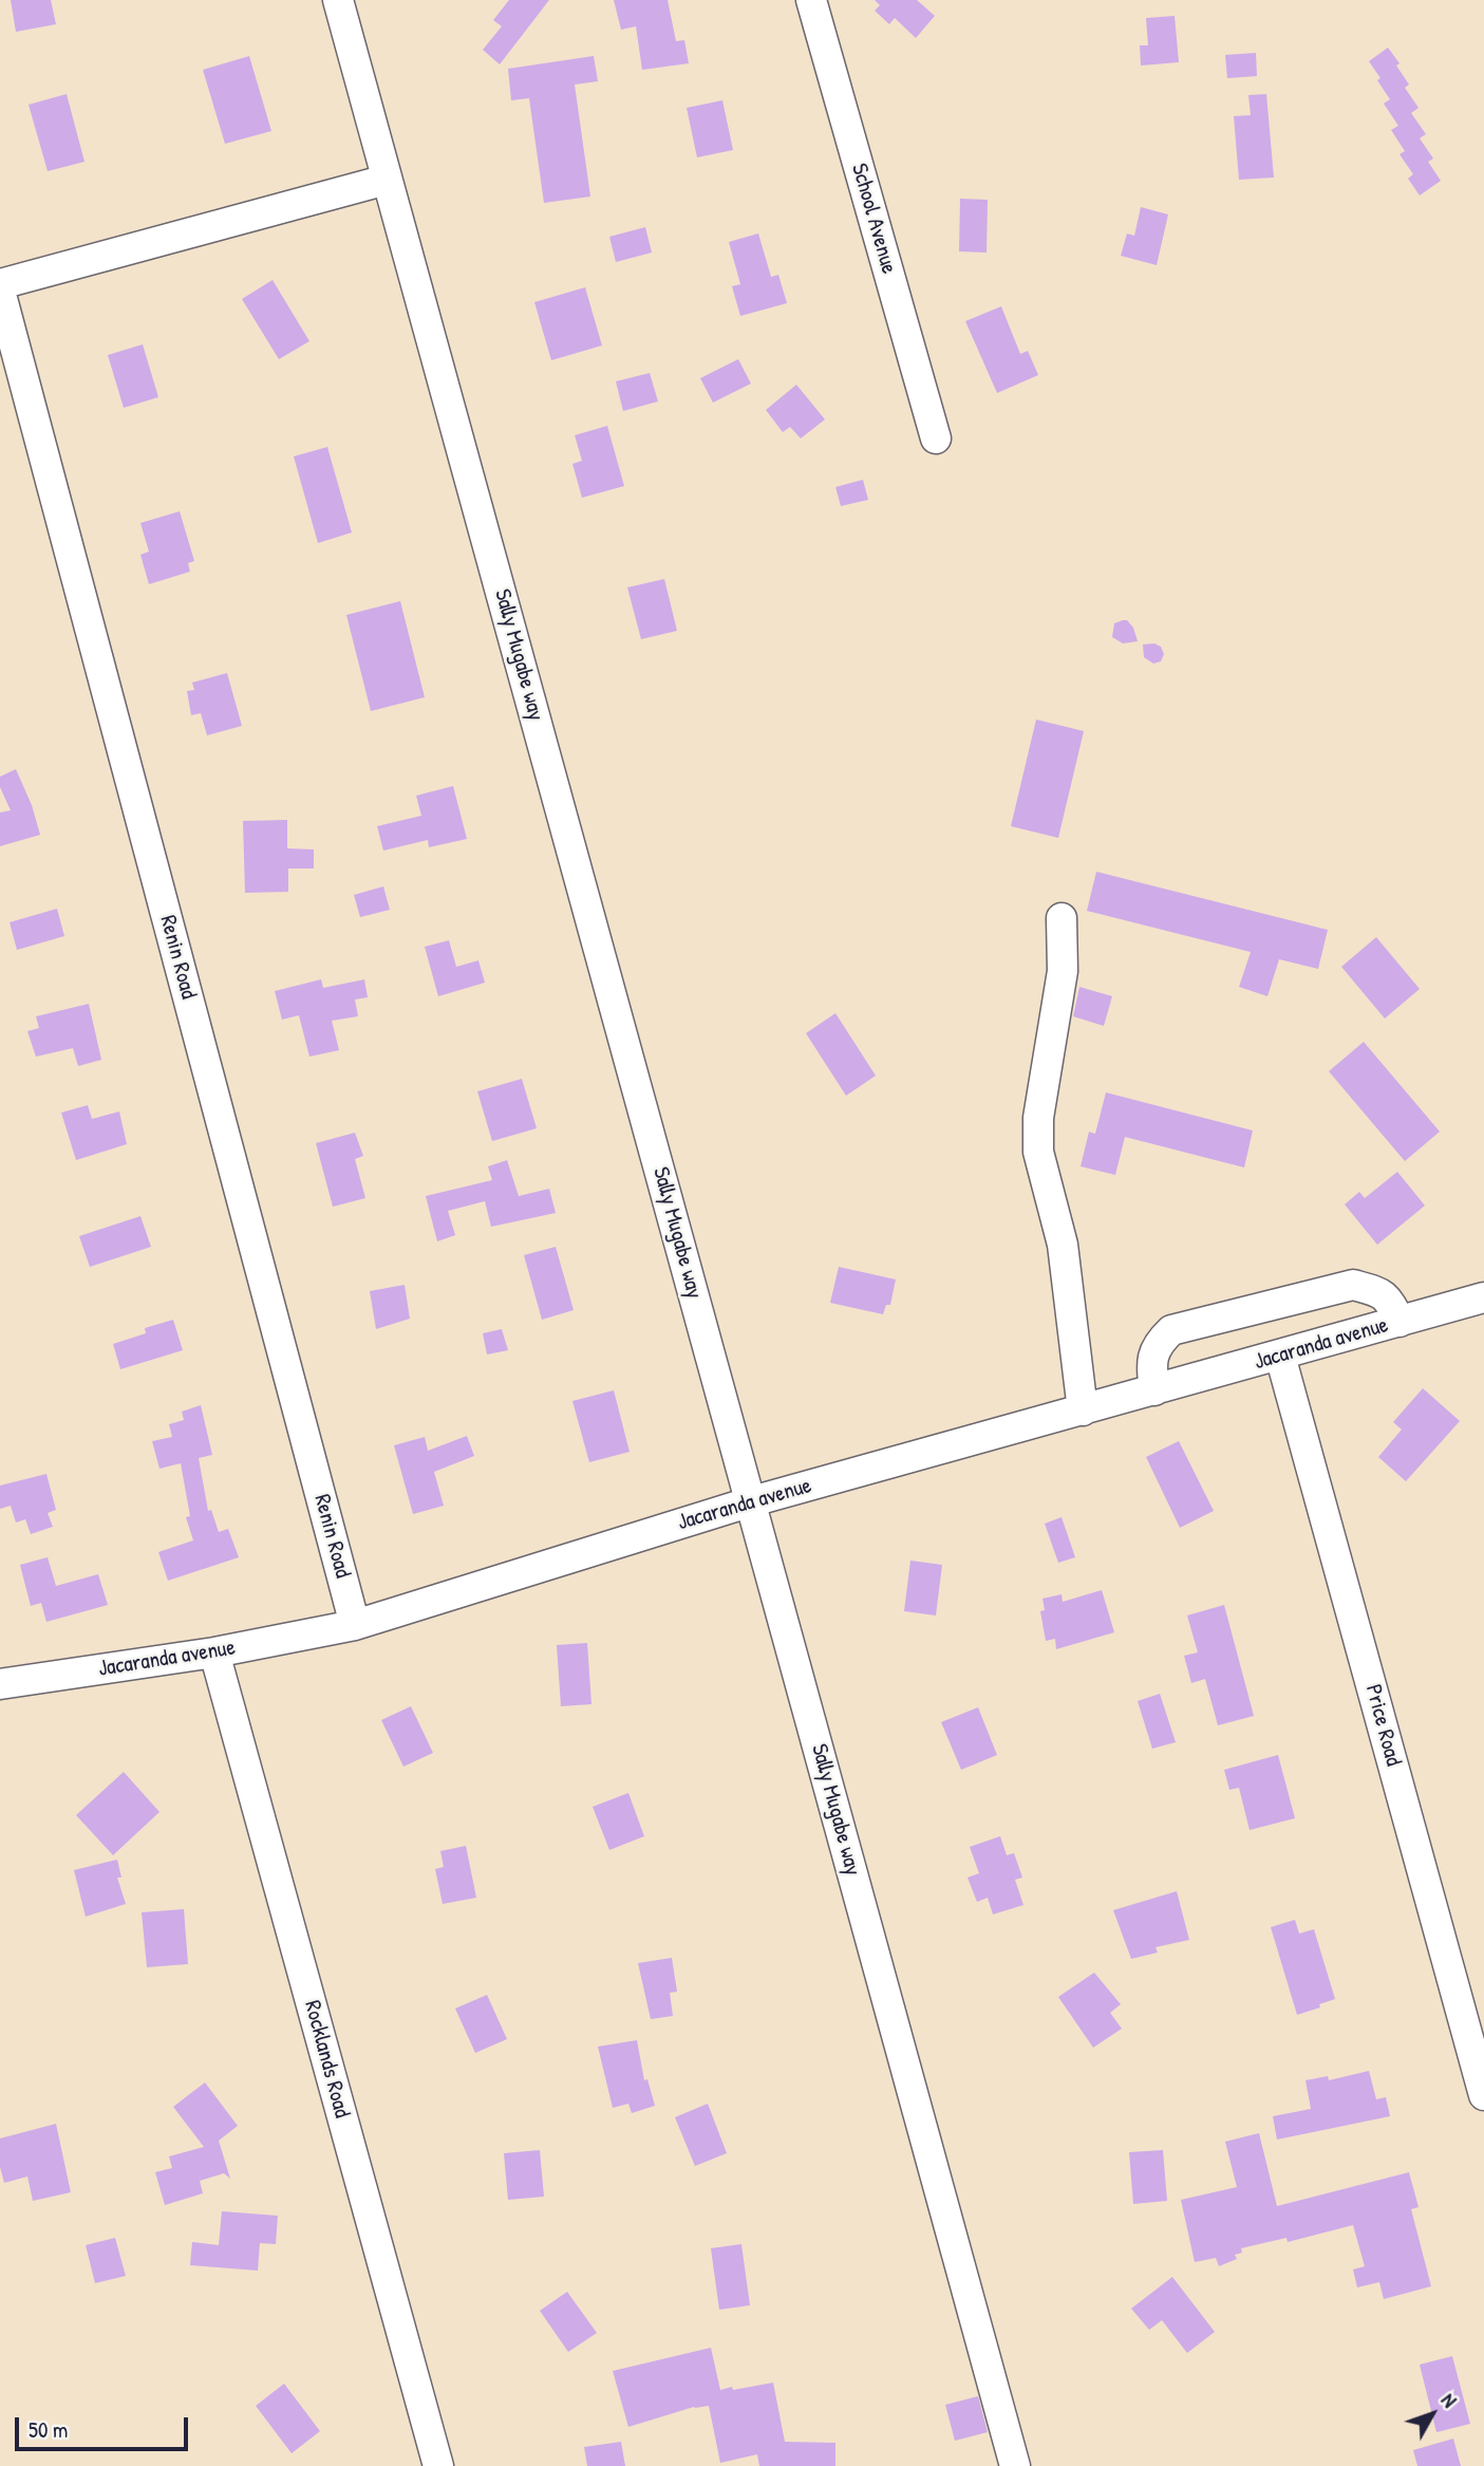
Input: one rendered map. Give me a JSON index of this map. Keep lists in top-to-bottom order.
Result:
{
  "streets": {
    "street": [
      "School Avenue",
      "Sally Mugabe way",
      "Renin Road",
      "Jacaranda avenue",
      "Price Road",
      "Rocklands Road"
    ]
  },
  "crossings": [
    ["Sally Mugabe way", "Jacaranda avenue"],
    ["Renin Road", "Jacaranda avenue"],
    ["Jacaranda avenue", "Price Road"],
    ["Jacaranda avenue", "Rocklands Road"]
  ],
  "scale_bar": "50 m",
  "north": "top right"
}
